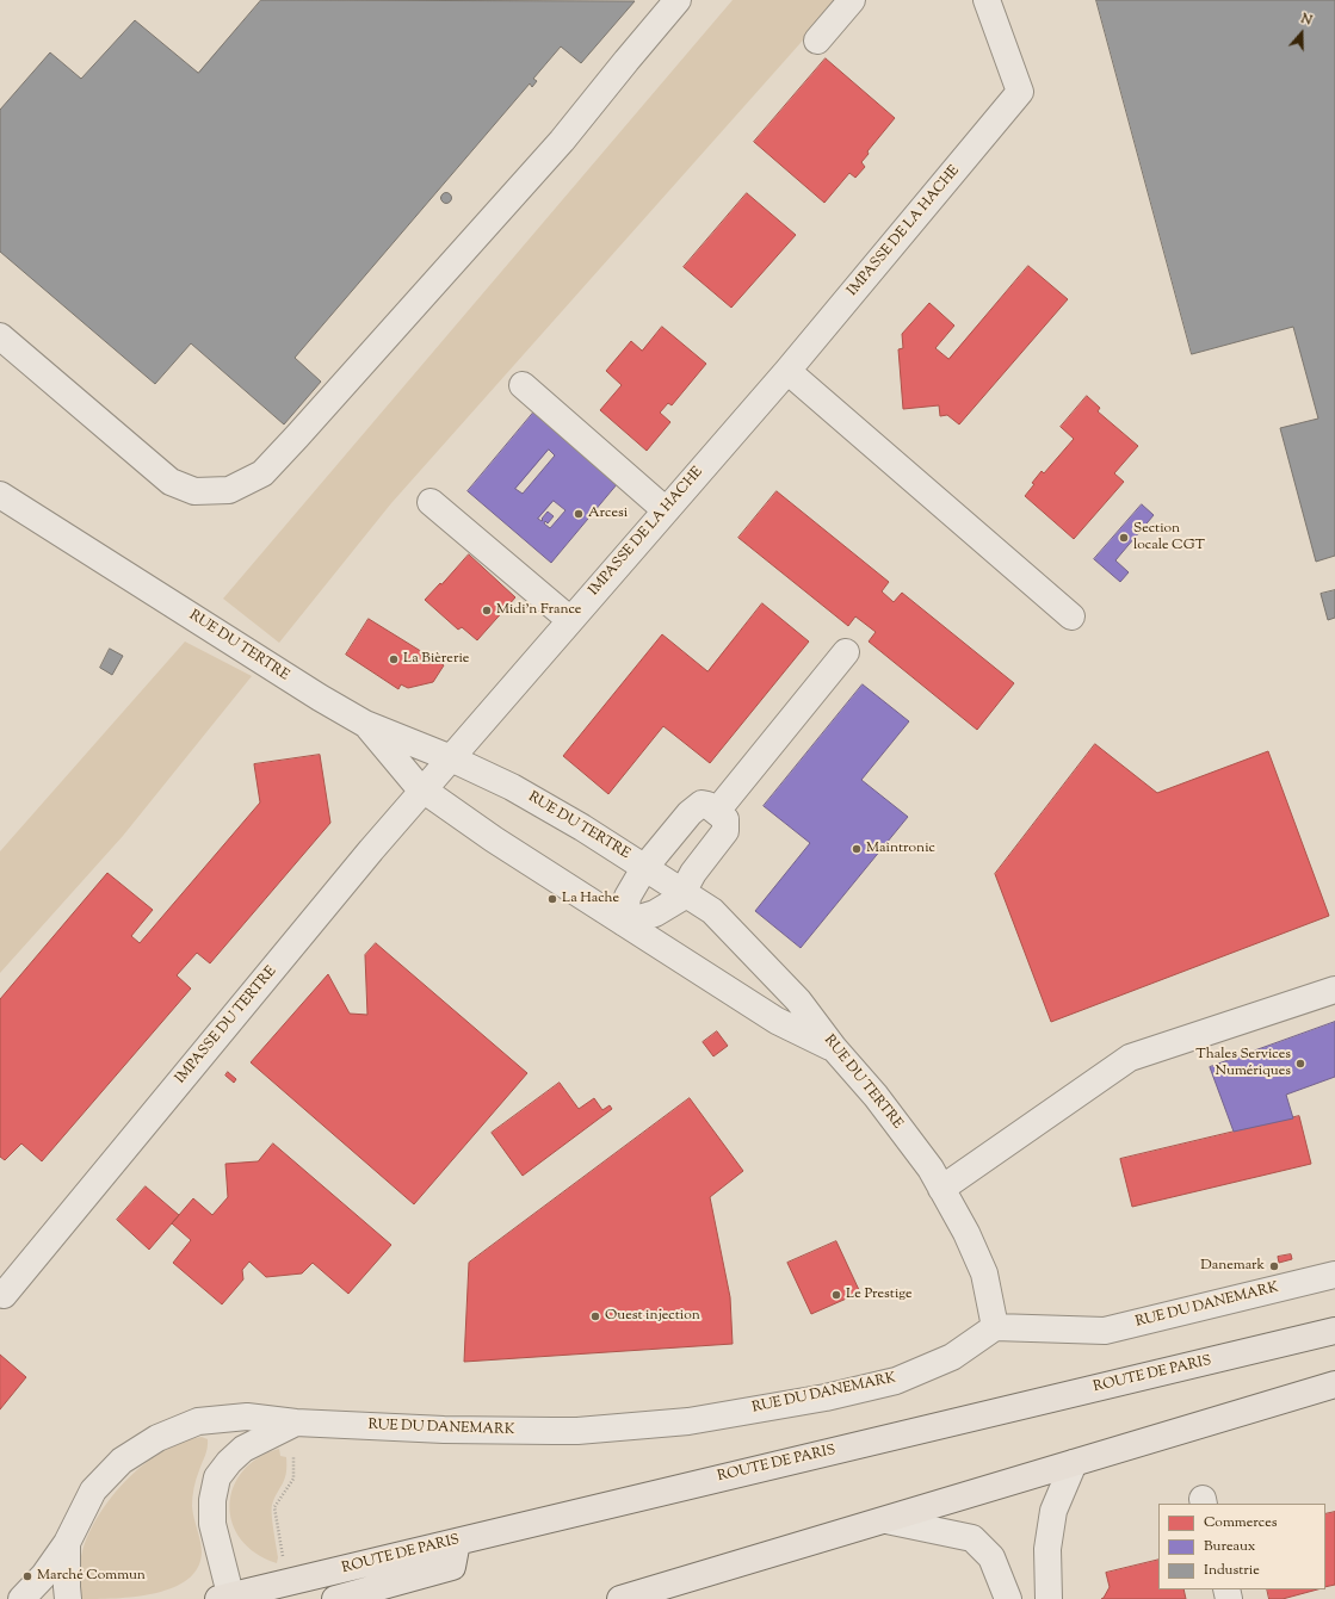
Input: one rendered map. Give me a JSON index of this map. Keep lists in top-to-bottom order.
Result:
{
  "streets": {
    "main road": ["ROUTE DE PARIS"],
    "street": [
      "IMPASSE DE LA HACHE",
      "RUE DU TERTRE",
      "IMPASSE DU TERTRE",
      "RUE DU DANEMARK"
    ]
  },
  "crossings": [
    ["IMPASSE DE LA HACHE", "RUE DU TERTRE"],
    ["IMPASSE DE LA HACHE", "IMPASSE DU TERTRE"],
    ["RUE DU TERTRE", "IMPASSE DU TERTRE"],
    ["RUE DU TERTRE", "RUE DU DANEMARK"],
    ["RUE DU DANEMARK", "ROUTE DE PARIS"]
  ],
  "places": [
    "Arcesi",
    "Section locale CGT",
    "Midi'n France",
    "La Bièrerie",
    "Maintronic",
    "La Hache",
    "Thales Services Numériques",
    "Danemark",
    "Le Prestige",
    "Ouest injection",
    "Marché Commun"
  ],
  "legend": ["Commerces", "Bureaux", "Industrie"],
  "north": "top"
}
